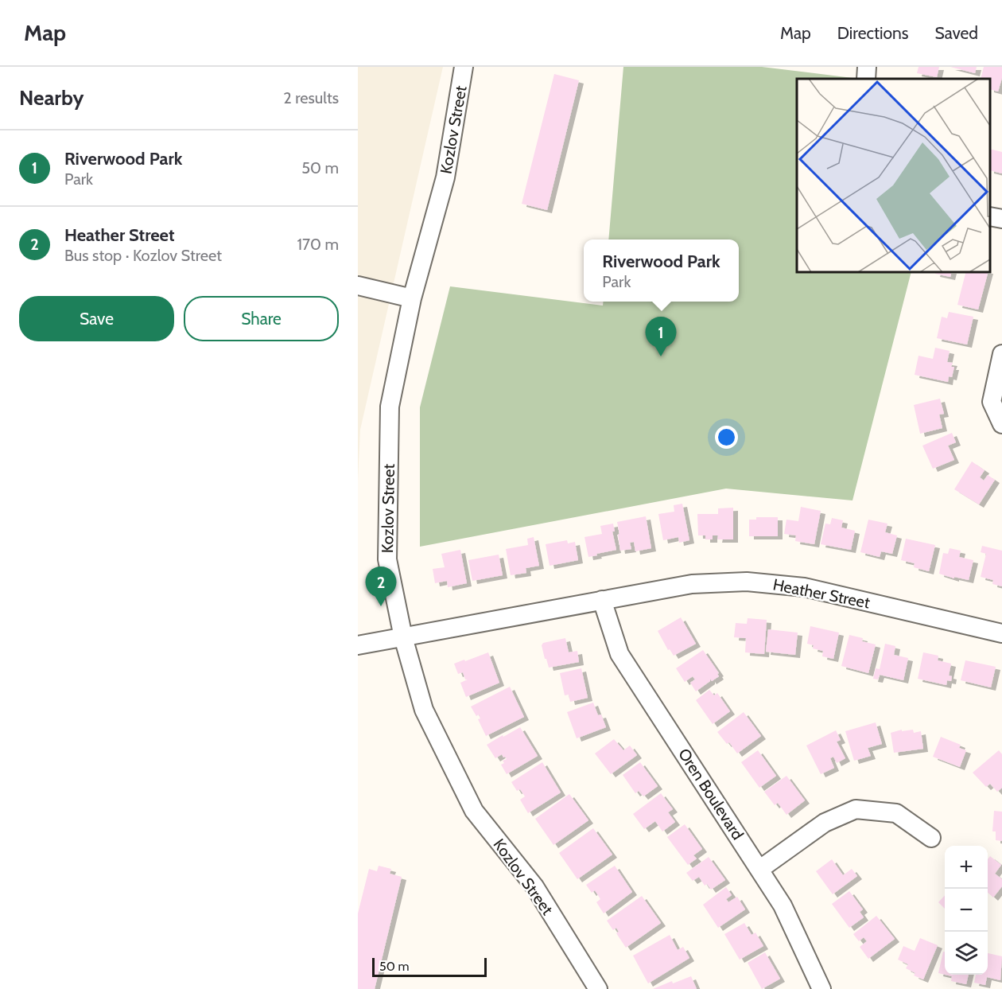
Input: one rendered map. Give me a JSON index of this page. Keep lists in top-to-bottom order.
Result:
{
  "streets": {
    "street": ["Kozlov Street", "Heather Street", "Oren Boulevard"]
  },
  "crossings": [
    ["Kozlov Street", "Heather Street"],
    ["Heather Street", "Oren Boulevard"]
  ],
  "scale_bar": "50 m",
  "page": {
    "header": "Map",
    "nav": ["Map", "Directions", "Saved"],
    "heading": ["Nearby", "2 results"],
    "list": [
      {
        "mark": "1",
        "name": "Riverwood Park",
        "note": "Park",
        "value": "50 m"
      },
      {
        "mark": "2",
        "name": "Heather Street",
        "note": "Bus stop · Kozlov Street",
        "value": "170 m"
      }
    ],
    "popup": ["Riverwood Park", "Park"],
    "buttons": ["Save", "Share"],
    "pins": ["1", "2"],
    "map_buttons": ["+", "−"],
    "scale": "50 m"
  }
}
